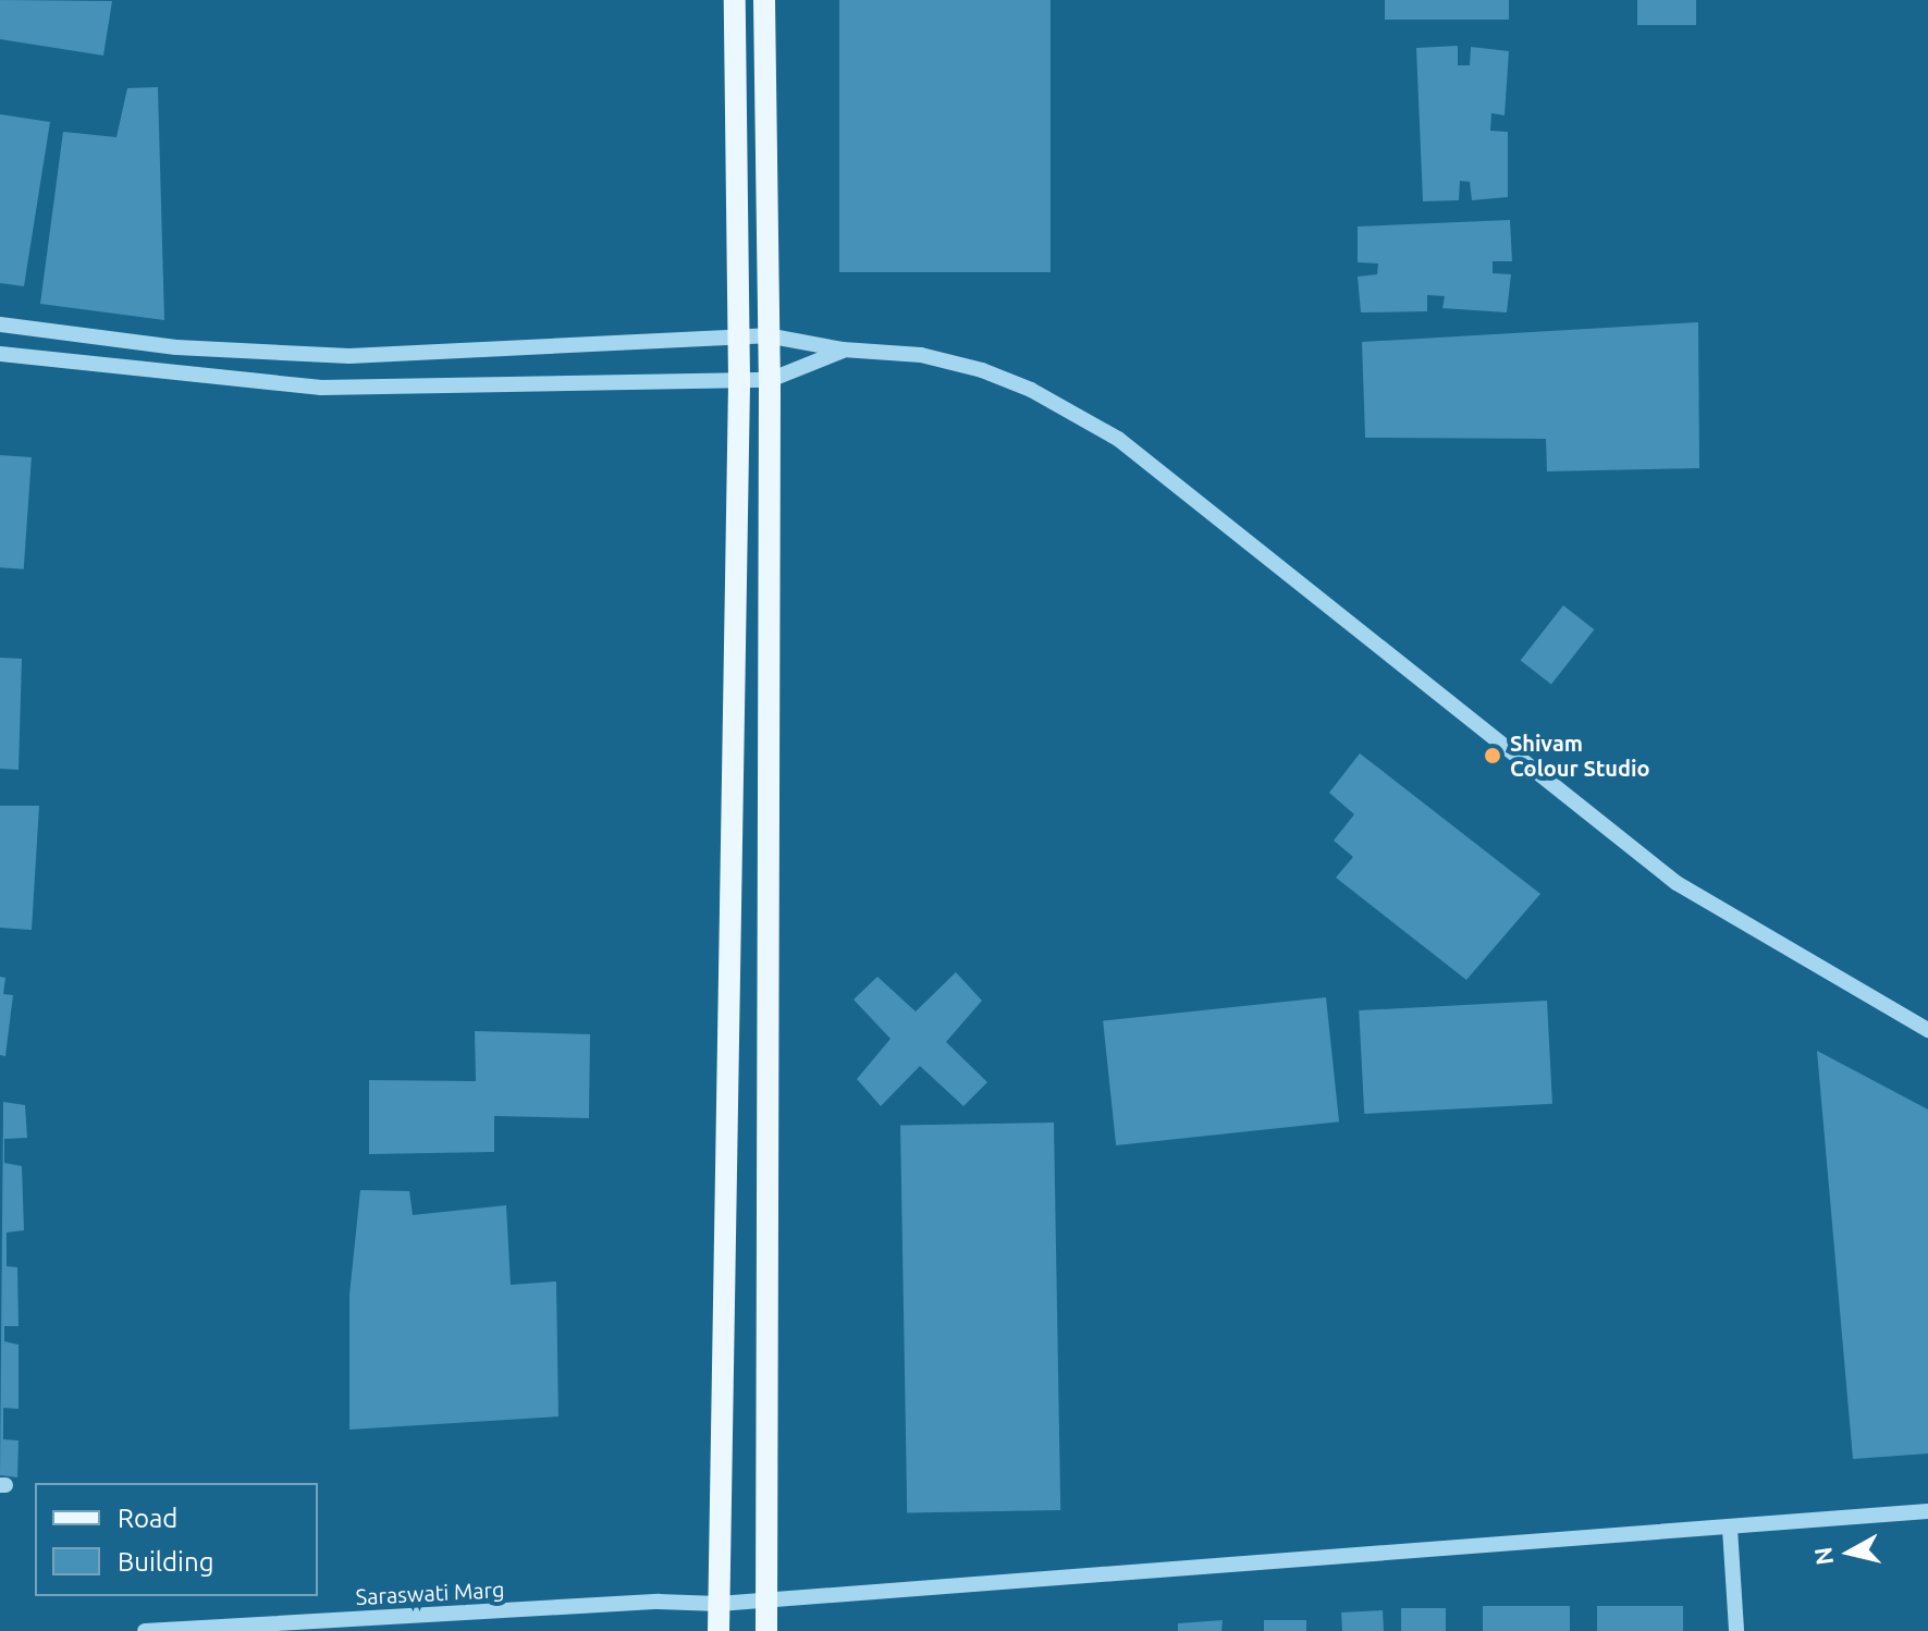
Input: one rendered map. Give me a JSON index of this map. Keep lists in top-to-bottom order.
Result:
{
  "streets": {
    "street": ["Saraswati Marg"]
  },
  "places": ["Shivam Colour Studio"],
  "legend": ["Road", "Building"],
  "north": "left"
}
